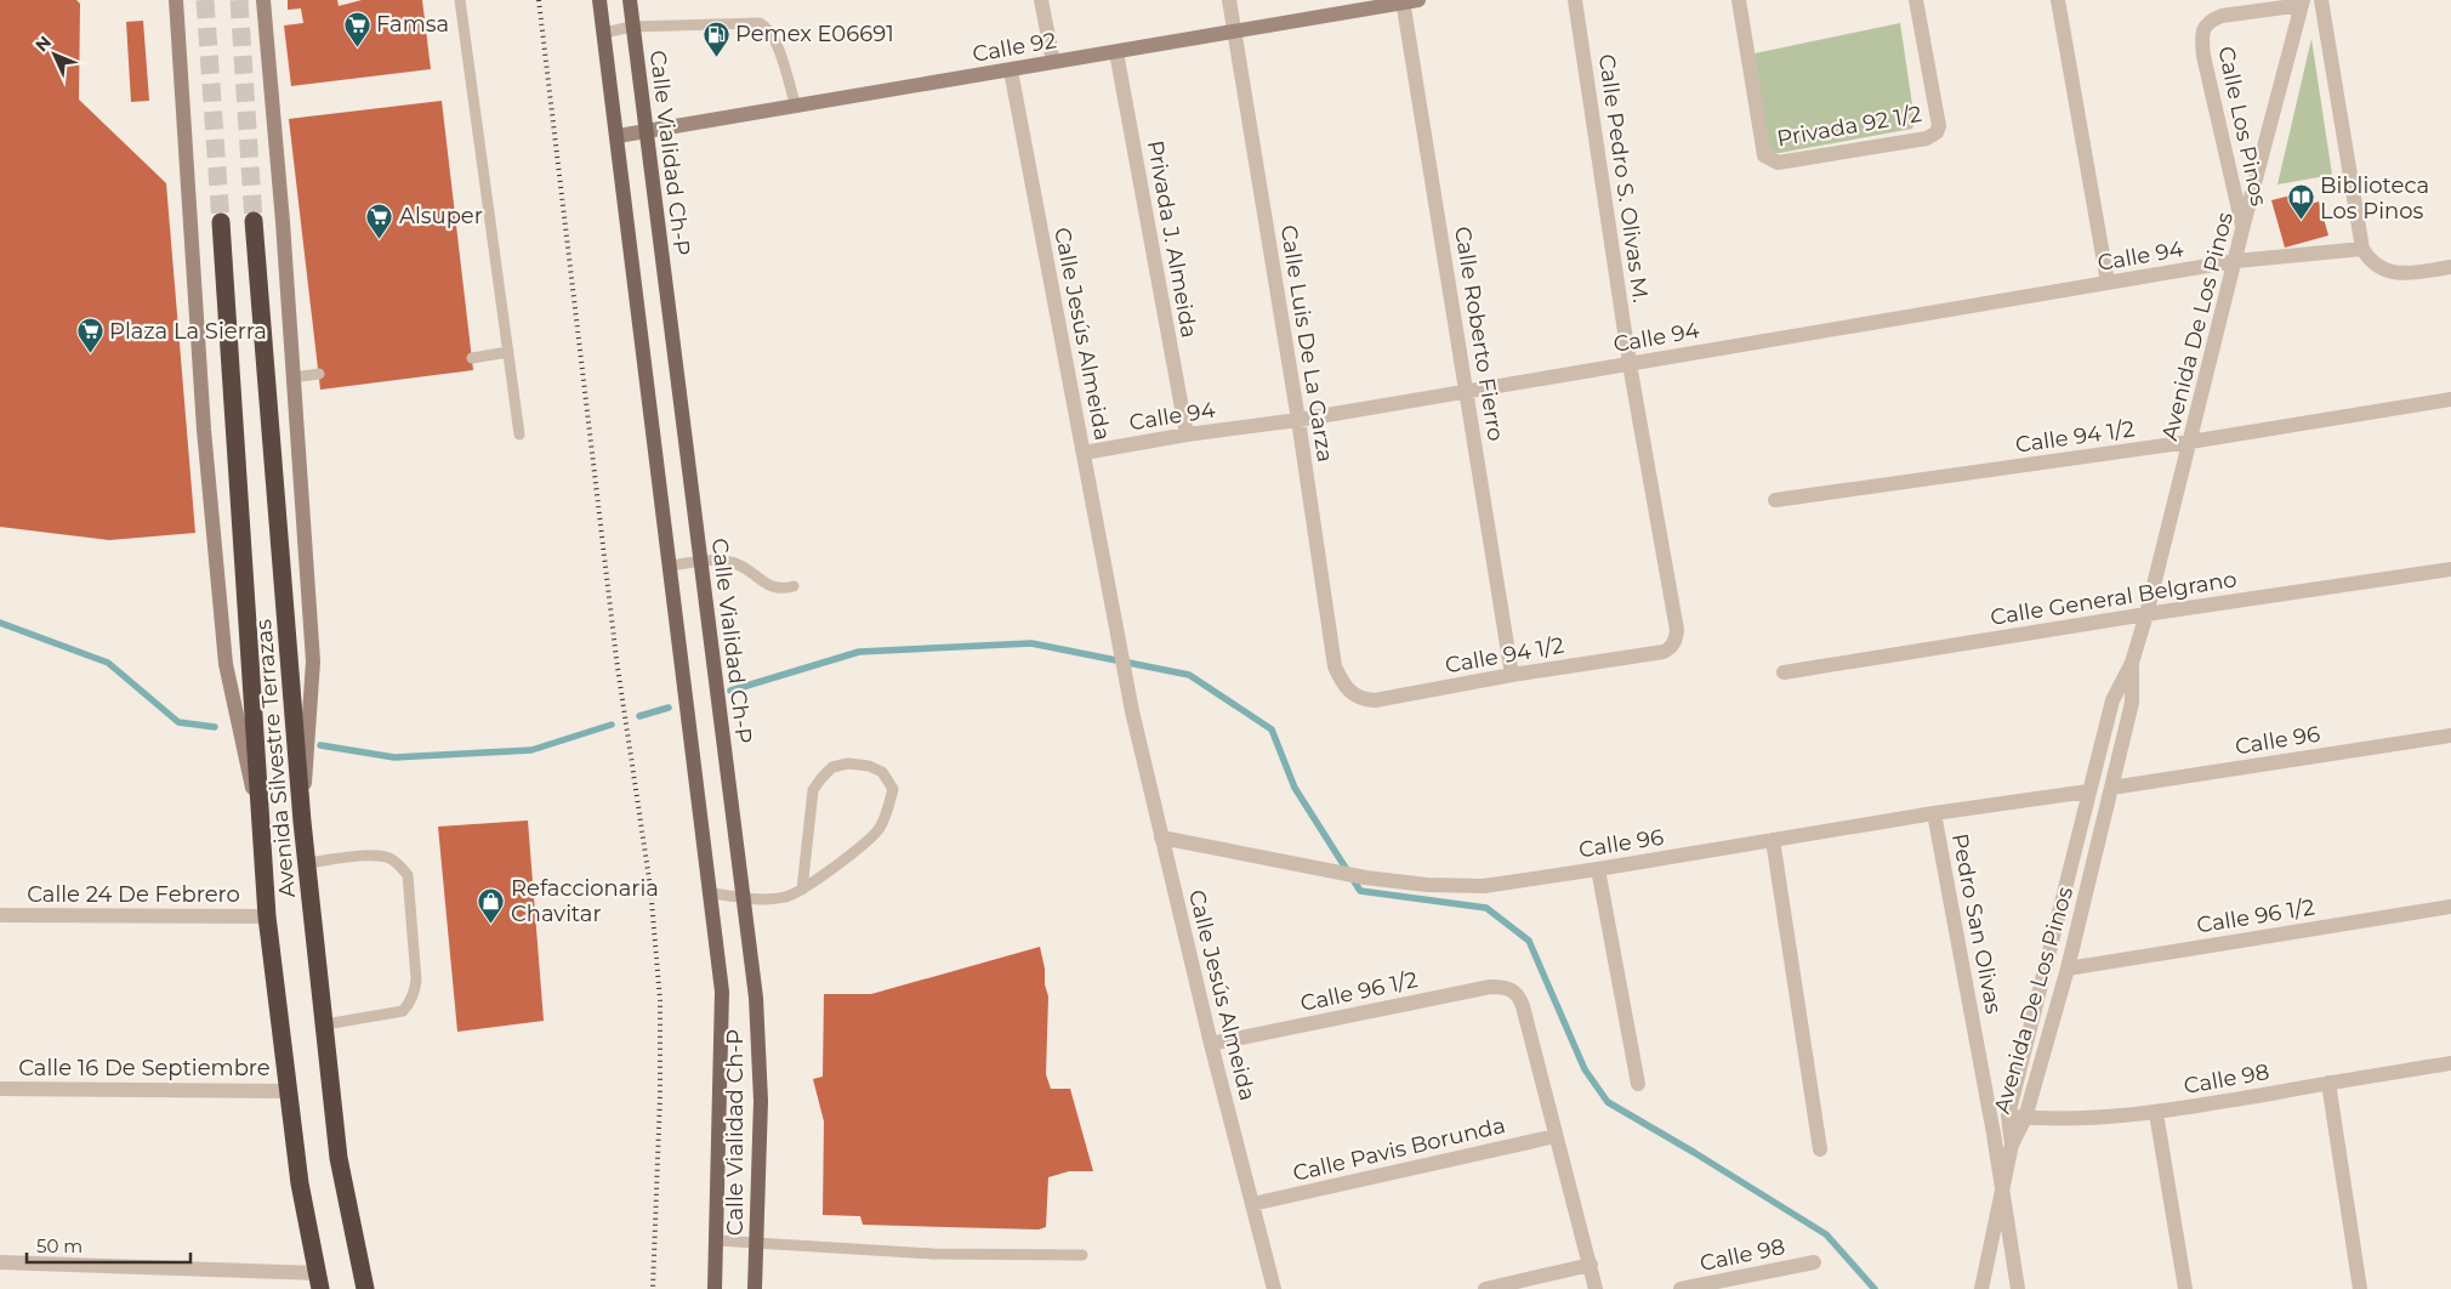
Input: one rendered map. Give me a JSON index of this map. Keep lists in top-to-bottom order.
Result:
{
  "streets": {
    "highway": ["Avenida Silvestre Terrazas"],
    "main road": ["Calle Vialidad Ch-P"],
    "street": [
      "Calle 92",
      "Privada 92 1/2",
      "Calle Los Pinos",
      "Calle Pedro S. Olivas M.",
      "Privada J. Almeida",
      "Calle 94",
      "Avenida De Los Pinos",
      "Calle Jesús Almeida",
      "Calle Roberto Fierro",
      "Calle Luis De La Garza",
      "Calle 94 1/2",
      "Calle General Belgrano",
      "Calle 96",
      "Calle 24 De Febrero",
      "Calle 96 1/2",
      "Pedro San Olivas",
      "Calle 16 De Septiembre",
      "Calle 98",
      "Calle Pavis Borunda"
    ]
  },
  "crossings": [
    ["Calle 92", "Calle Vialidad Ch-P"],
    ["Calle 92", "Privada J. Almeida"],
    ["Calle 92", "Calle Jesús Almeida"],
    ["Calle 92", "Calle Roberto Fierro"],
    ["Calle 92", "Calle Luis De La Garza"],
    ["Calle Los Pinos", "Avenida De Los Pinos"],
    ["Calle Pedro S. Olivas M.", "Calle 94"],
    ["Calle Pedro S. Olivas M.", "Calle 94 1/2"],
    ["Privada J. Almeida", "Calle 94"],
    ["Calle 94", "Avenida De Los Pinos"],
    ["Calle 94", "Calle Jesús Almeida"],
    ["Calle 94", "Calle Roberto Fierro"],
    ["Calle 94", "Calle Luis De La Garza"],
    ["Avenida De Los Pinos", "Calle 94 1/2"],
    ["Avenida De Los Pinos", "Calle General Belgrano"],
    ["Avenida De Los Pinos", "Calle 96"],
    ["Avenida De Los Pinos", "Calle 96 1/2"],
    ["Avenida De Los Pinos", "Calle 98"],
    ["Calle Jesús Almeida", "Calle 96"],
    ["Calle Jesús Almeida", "Calle 96 1/2"],
    ["Calle Jesús Almeida", "Calle Pavis Borunda"],
    ["Calle Roberto Fierro", "Calle 94 1/2"],
    ["Calle Luis De La Garza", "Calle 94 1/2"],
    ["Calle 96", "Pedro San Olivas"],
    ["Avenida Silvestre Terrazas", "Calle 24 De Febrero"],
    ["Avenida Silvestre Terrazas", "Calle 16 De Septiembre"],
    ["Calle 96 1/2", "Calle Pavis Borunda"],
    ["Pedro San Olivas", "Calle 98"]
  ],
  "places": {
    "supermarket": ["Famsa", "Alsuper", "Plaza La Sierra"],
    "fuel station": ["Pemex E06691"],
    "library": ["Biblioteca Los Pinos"],
    "shop": ["Refaccionaria Chavitar"]
  },
  "scale_bar": "50 m",
  "north": "top left"
}
